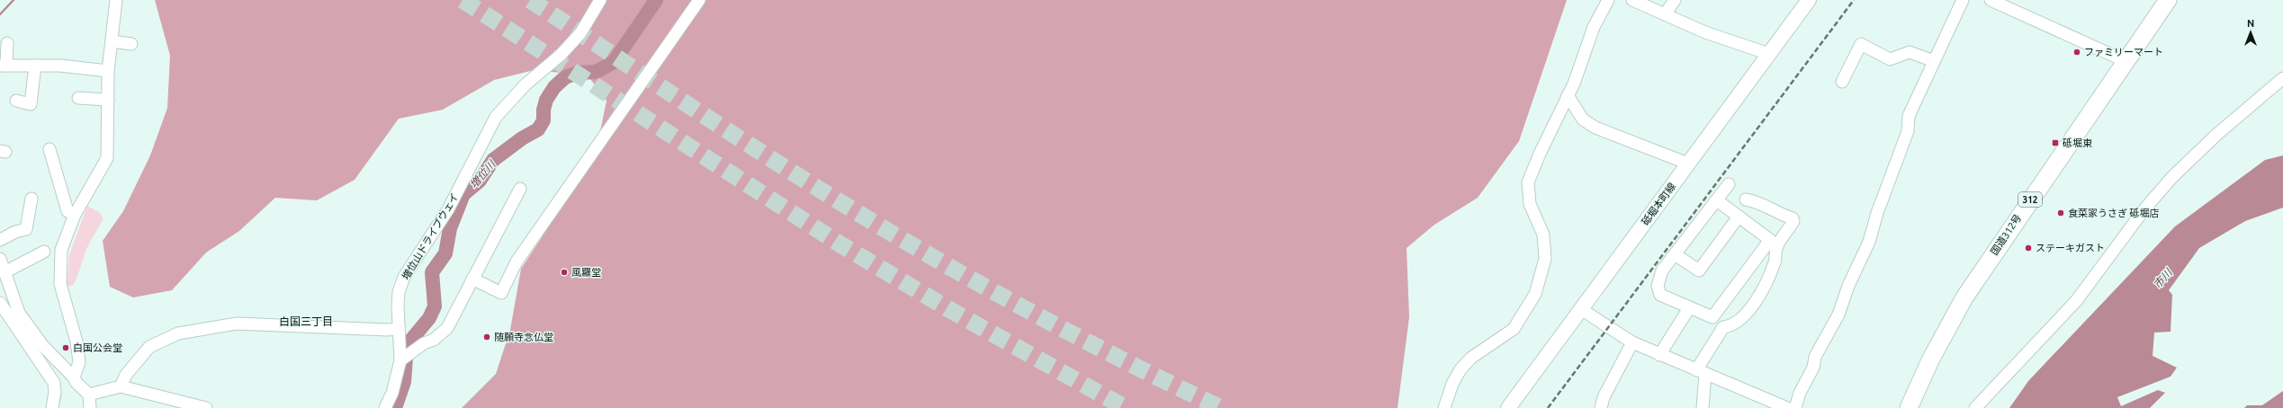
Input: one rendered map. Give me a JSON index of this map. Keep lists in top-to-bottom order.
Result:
{
  "streets": {
    "highway": ["312", "国道312号"],
    "main road": ["砥堀本町線"],
    "street": ["増位山ドライブウェイ"]
  },
  "districts": ["白国三丁目"],
  "water": ["増位川", "市川"],
  "places": {
    "other": [
      "ファミリーマート",
      "食菜家うさぎ 砥堀店",
      "ステーキガスト",
      "風羅堂",
      "随願寺念仏堂",
      "白国公会堂"
    ],
    "transit": ["砥堀東"]
  },
  "north": "top"
}
